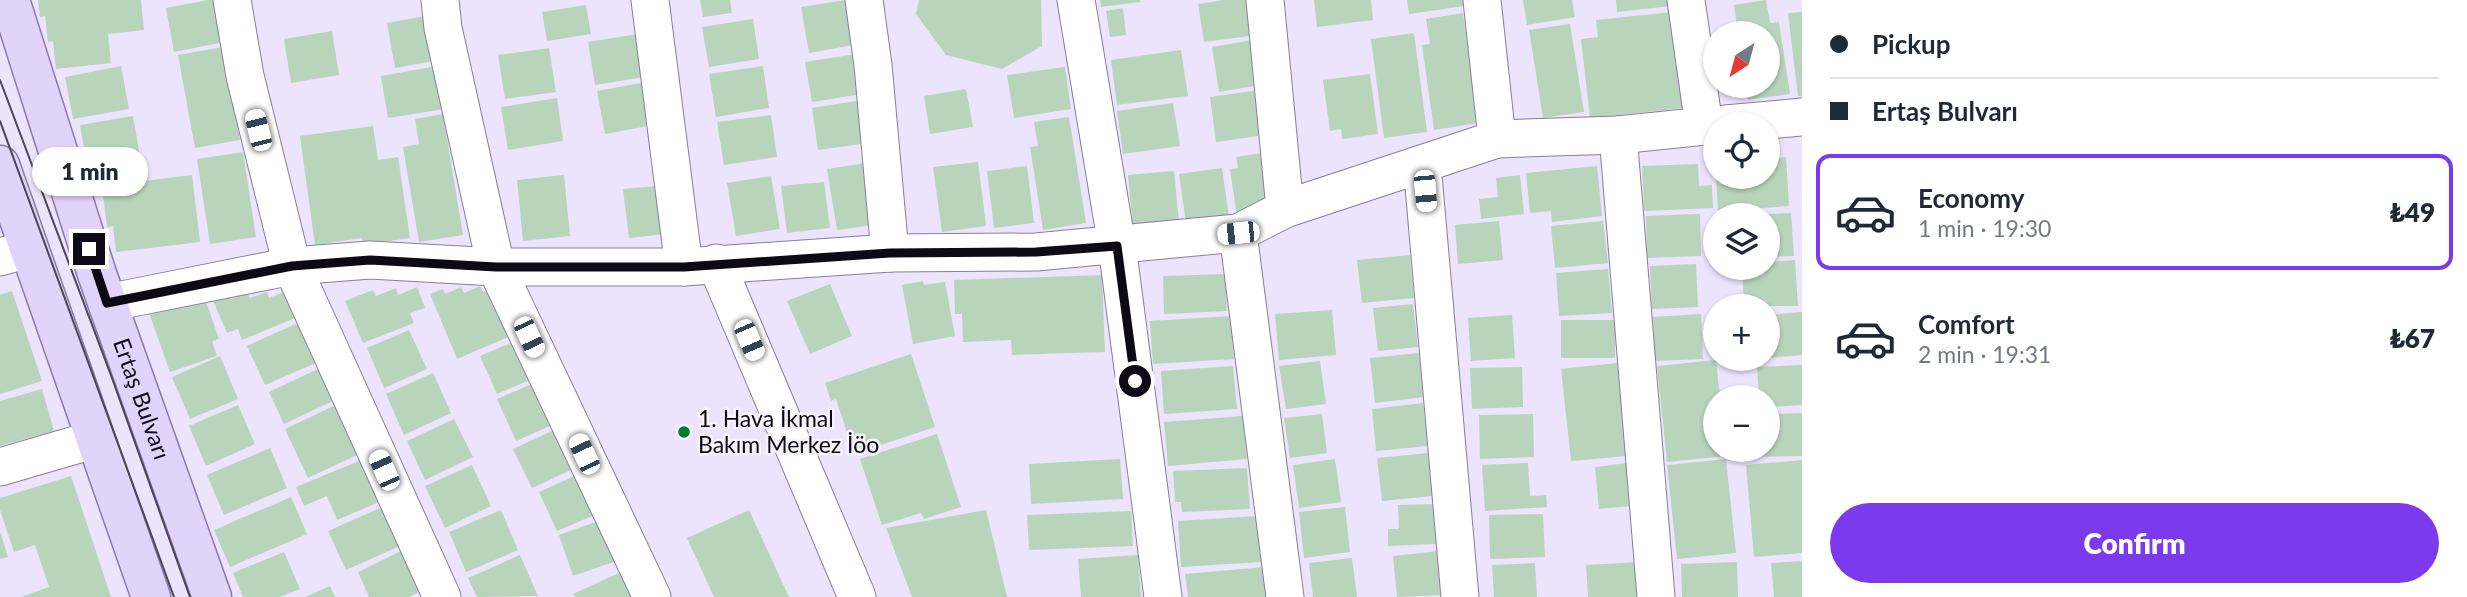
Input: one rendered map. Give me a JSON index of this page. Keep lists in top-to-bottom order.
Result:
{
  "streets": {
    "main road": ["Ertaş Bulvarı"]
  },
  "places": ["1. Hava İkmal Bakım Merkez İöo"],
  "north": "bottom left",
  "page": {
    "banner": ["Pickup", "Ertaş Bulvarı"],
    "map_buttons": ["+", "−"],
    "bubble": "1 min",
    "list": [
      {
        "name": "Economy",
        "note": "1 min · 19:30",
        "value": "₺49"
      },
      {
        "name": "Comfort",
        "note": "2 min · 19:31",
        "value": "₺67"
      }
    ],
    "buttons": "Confirm"
  }
}
